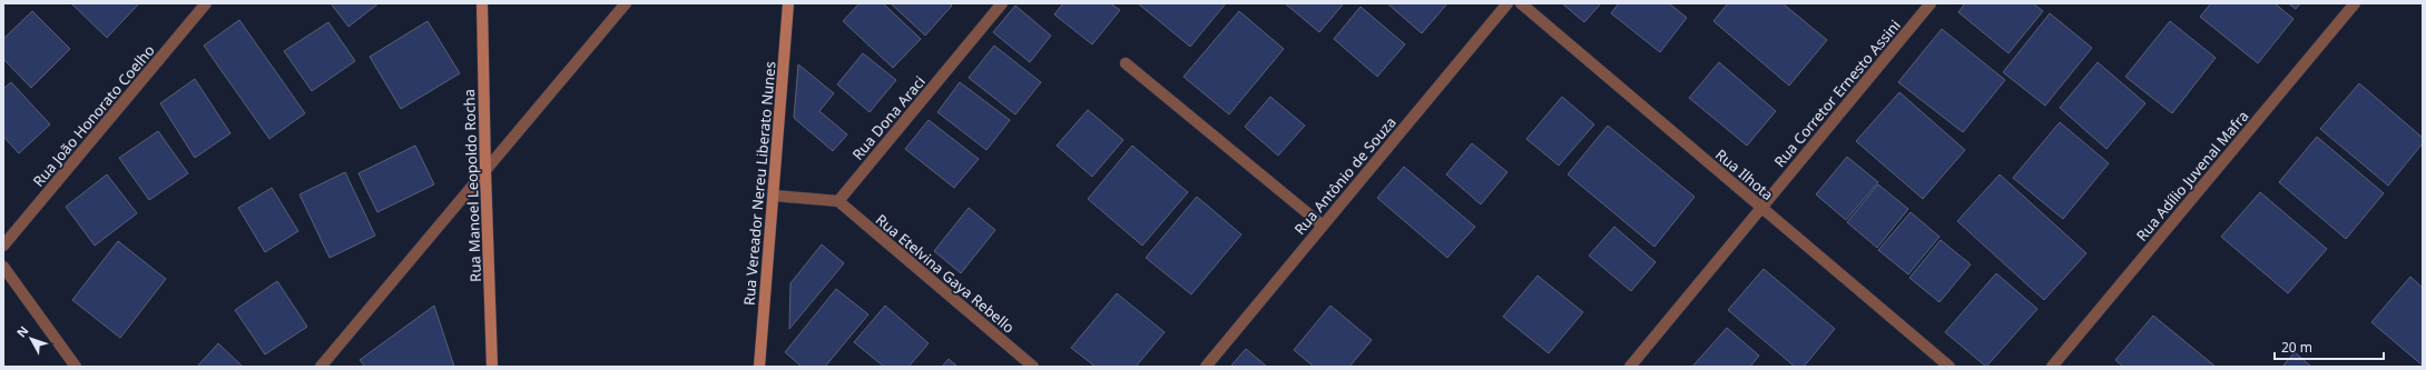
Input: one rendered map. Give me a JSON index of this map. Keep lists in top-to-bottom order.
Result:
{
  "streets": {
    "main road": ["Rua Vereador Nereu Liberato Nunes", "Rua Manoel Leopoldo Rocha"],
    "street": [
      "Rua Corretor Ernesto Assini",
      "Rua João Honorato Coelho",
      "Rua Dona Araci",
      "Rua Ilhota",
      "Rua Antônio de Souza",
      "Rua Adílio Juvenal Mafra",
      "Rua Etelvina Gaya Rebello"
    ]
  },
  "crossings": [
    ["Rua Corretor Ernesto Assini", "Rua Ilhota"],
    ["Rua Dona Araci", "Rua Etelvina Gaya Rebello"]
  ],
  "scale_bar": "20 m",
  "north": "top left"
}
